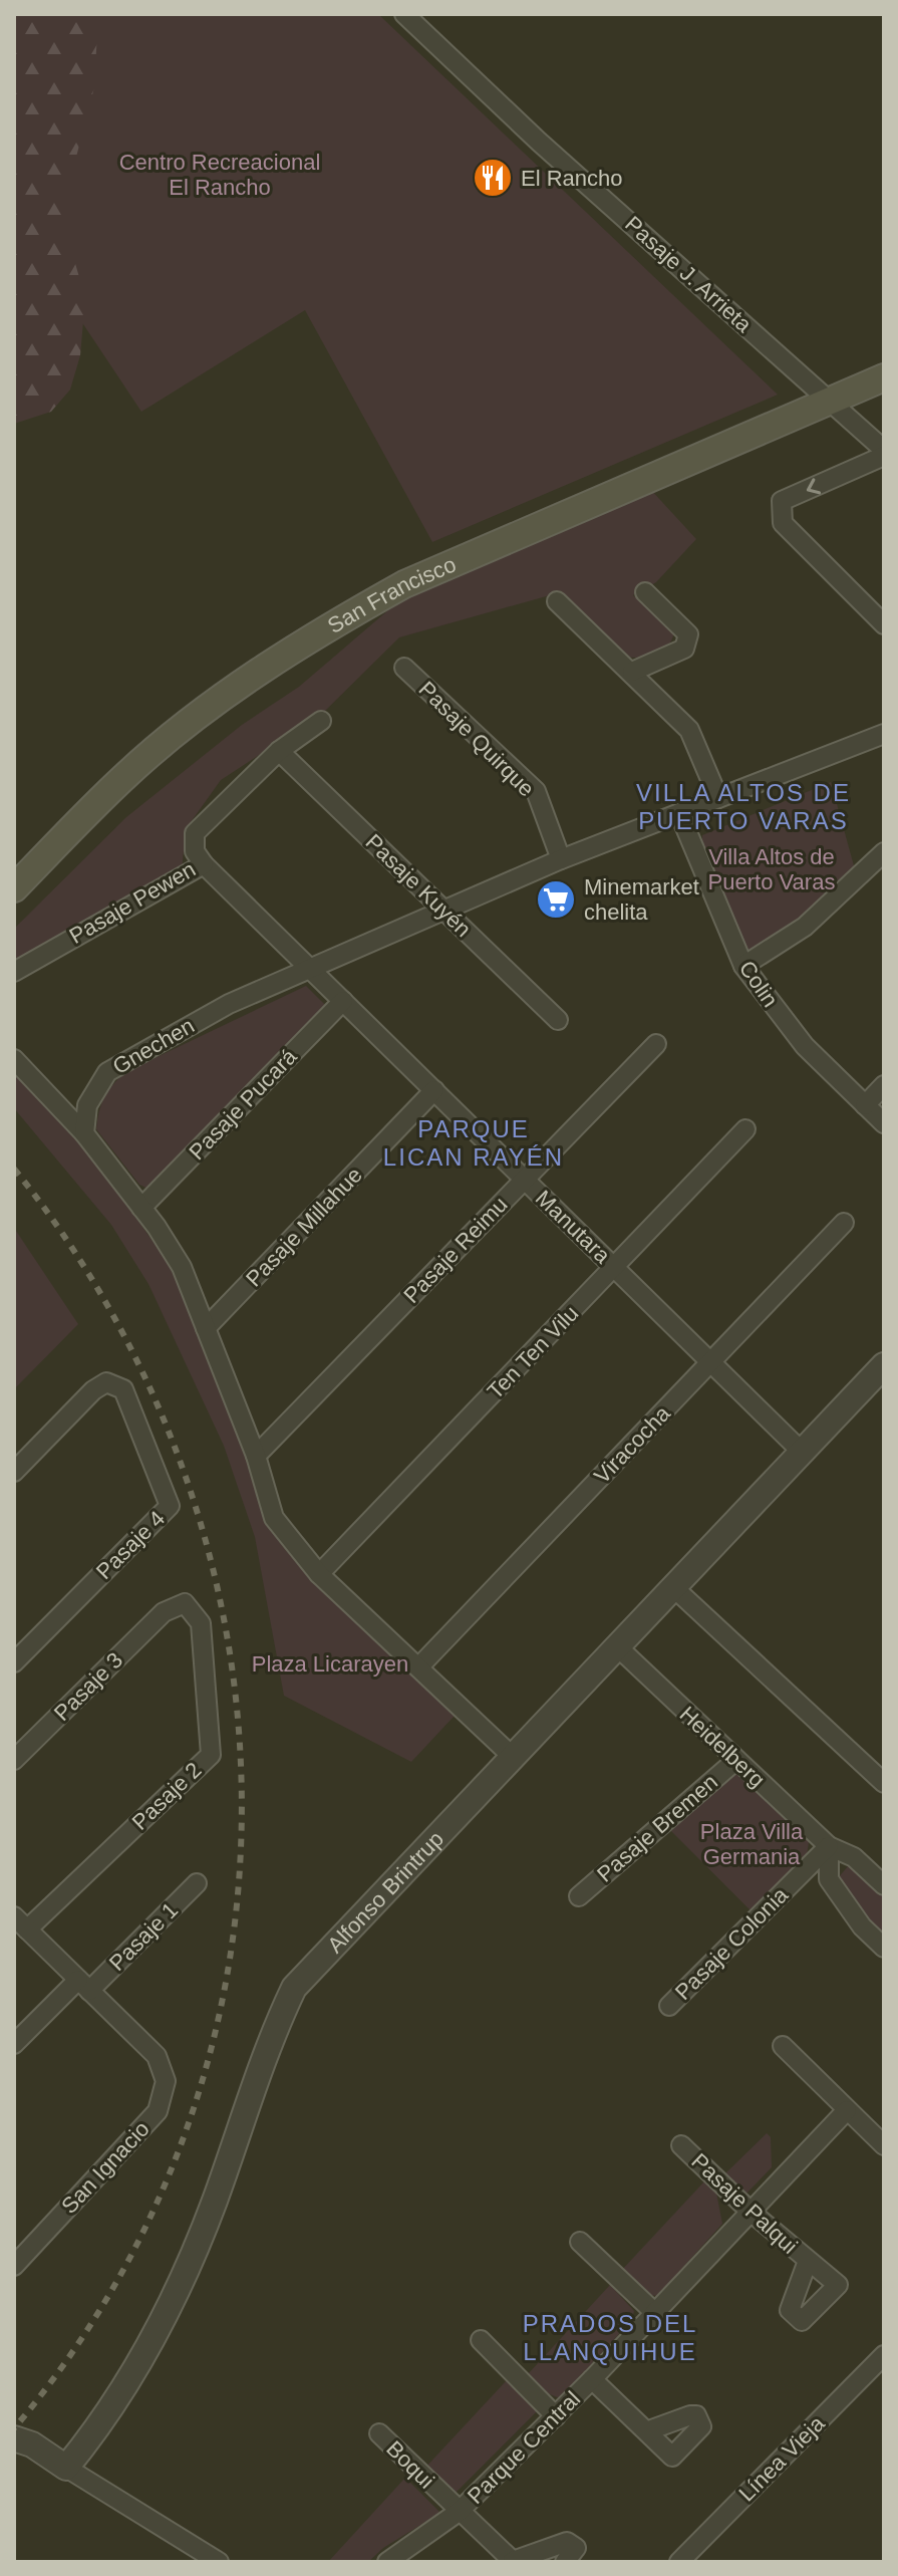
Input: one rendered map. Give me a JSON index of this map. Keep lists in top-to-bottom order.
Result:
{
  "streets": {
    "main road": ["San Francisco"],
    "street": [
      "Pasaje J. Arrieta",
      "Pasaje Quirque",
      "Pasaje Kuyén",
      "Pasaje Pewen",
      "Colin",
      "Gnechen",
      "Pasaje Pucará",
      "Pasaje Millahue",
      "Manutara",
      "Pasaje Reimu",
      "Ten Ten Vilu",
      "Viracocha",
      "Pasaje 4",
      "Pasaje 3",
      "Heidelberg",
      "Pasaje 2",
      "Pasaje Bremen",
      "Alfonso Brintrup",
      "Pasaje 1",
      "Pasaje Colonia",
      "San Ignacio",
      "Pasaje Palqui",
      "Parque Central",
      "Línea Vieja",
      "Boqui"
    ]
  },
  "crossings": [
    ["Pasaje J. Arrieta", "San Francisco"],
    ["Pasaje Quirque", "Gnechen"],
    ["Pasaje Kuyén", "Pasaje Pewen"],
    ["Pasaje Kuyén", "Gnechen"],
    ["Pasaje Pewen", "Manutara"],
    ["Colin", "Gnechen"],
    ["Gnechen", "Manutara"],
    ["Pasaje Pucará", "Manutara"],
    ["Pasaje Millahue", "Manutara"],
    ["Manutara", "Pasaje Reimu"],
    ["Manutara", "Ten Ten Vilu"],
    ["Manutara", "Viracocha"],
    ["Manutara", "Alfonso Brintrup"],
    ["Pasaje 3", "Pasaje 2"],
    ["Heidelberg", "Pasaje Bremen"],
    ["Heidelberg", "Alfonso Brintrup"],
    ["Heidelberg", "Pasaje Colonia"],
    ["Pasaje 1", "San Ignacio"],
    ["Pasaje Palqui", "Parque Central"],
    ["Parque Central", "Boqui"]
  ],
  "districts": ["VILLA ALTOS DE PUERTO VARAS", "PARQUE LICAN RAYÉN", "PRADOS DEL LLANQUIHUE"],
  "parks": [
    "Centro Recreacional El Rancho",
    "Villa Altos de Puerto Varas",
    "Plaza Licarayen",
    "Plaza Villa Germania"
  ],
  "places": {
    "restaurant": ["El Rancho"],
    "supermarket": ["Minemarket chelita"]
  }
}
